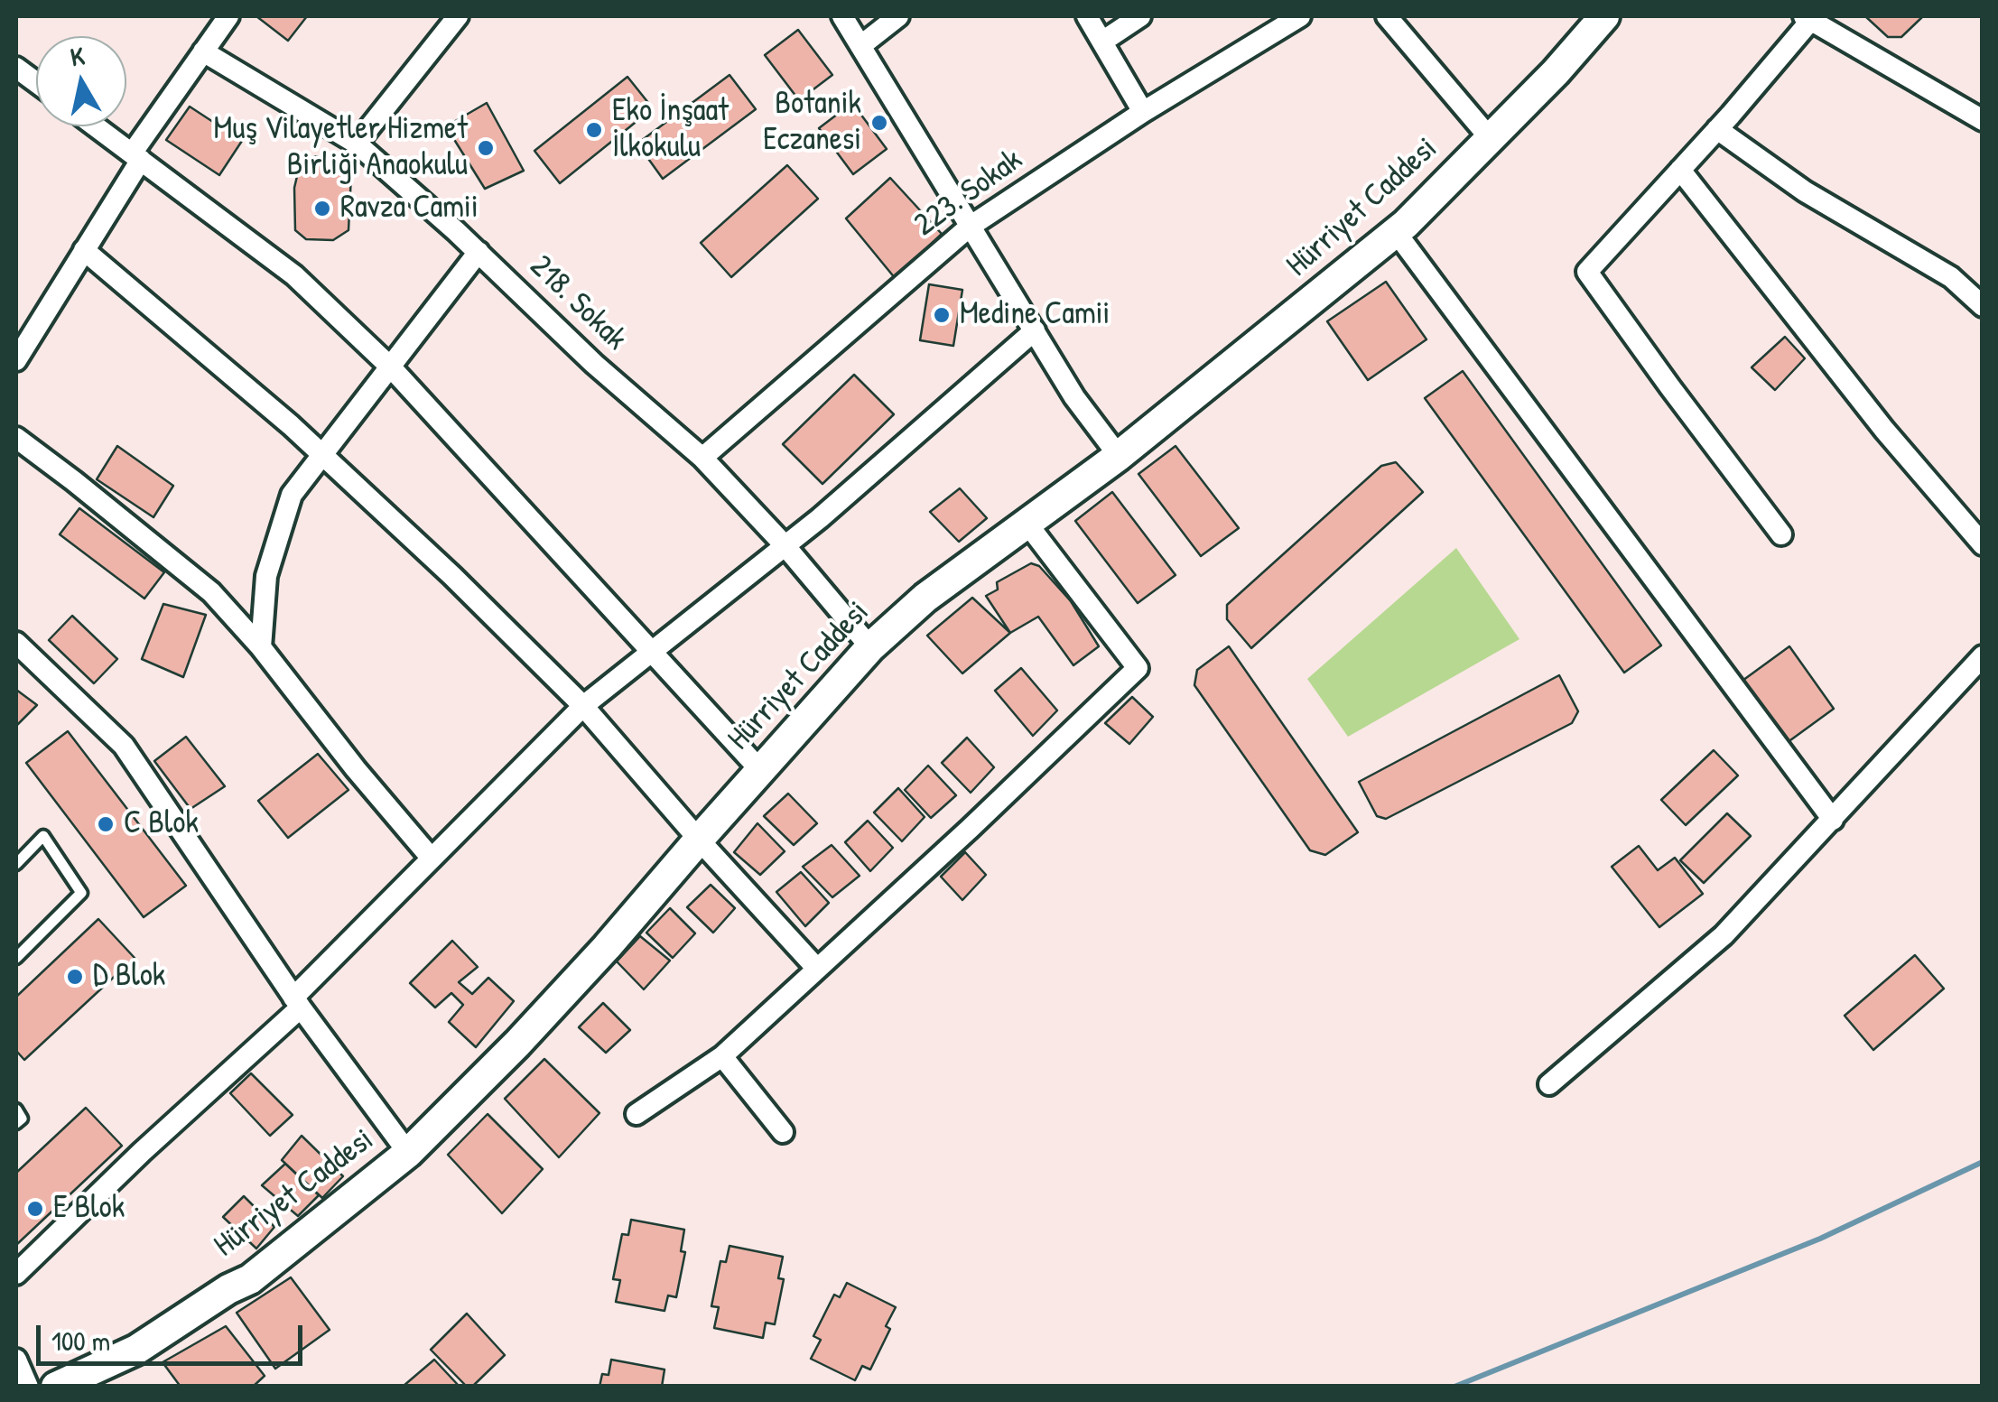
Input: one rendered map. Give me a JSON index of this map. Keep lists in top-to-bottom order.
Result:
{
  "streets": {
    "street": ["223. Sokak", "Hürriyet Caddesi", "218. Sokak"]
  },
  "crossings": [
    ["223. Sokak", "218. Sokak"],
    ["Hürriyet Caddesi", "218. Sokak"]
  ],
  "places": [
    "Botanik Eczanesi",
    "Eko İnşaat İlkokulu",
    "Muş Vilayetler Hizmet Birliği Anaokulu",
    "Ravza Camii",
    "Medine Camii",
    "C Blok",
    "D Blok",
    "E Blok"
  ],
  "scale_bar": "100 m",
  "north": "top"
}
